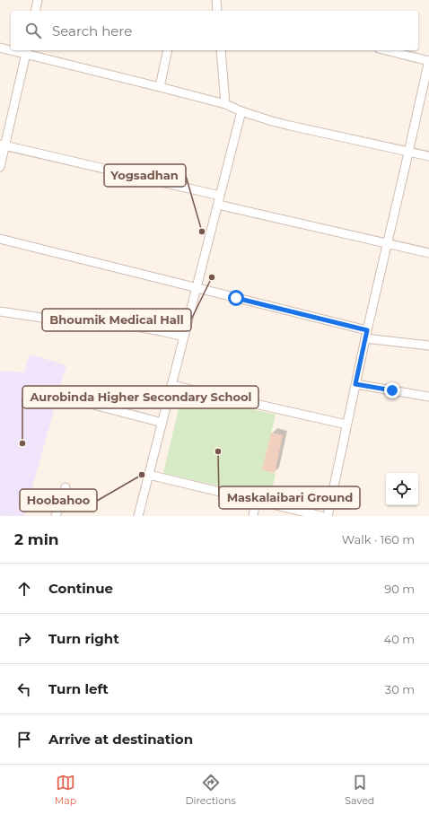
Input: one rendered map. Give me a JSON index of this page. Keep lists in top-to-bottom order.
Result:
{
  "places": [
    "Yogsadhan",
    "Bhoumik Medical Hall",
    "Aurobinda Higher Secondary School",
    "Maskalaibari Ground",
    "Hoobahoo"
  ],
  "page": {
    "search": "Search here",
    "heading": ["2 min", "Walk · 160 m"],
    "list": [
      ["Continue", "90 m"],
      ["Turn right", "40 m"],
      ["Turn left", "30 m"],
      "Arrive at destination"
    ],
    "nav": ["Map", "Directions", "Saved"]
  }
}
